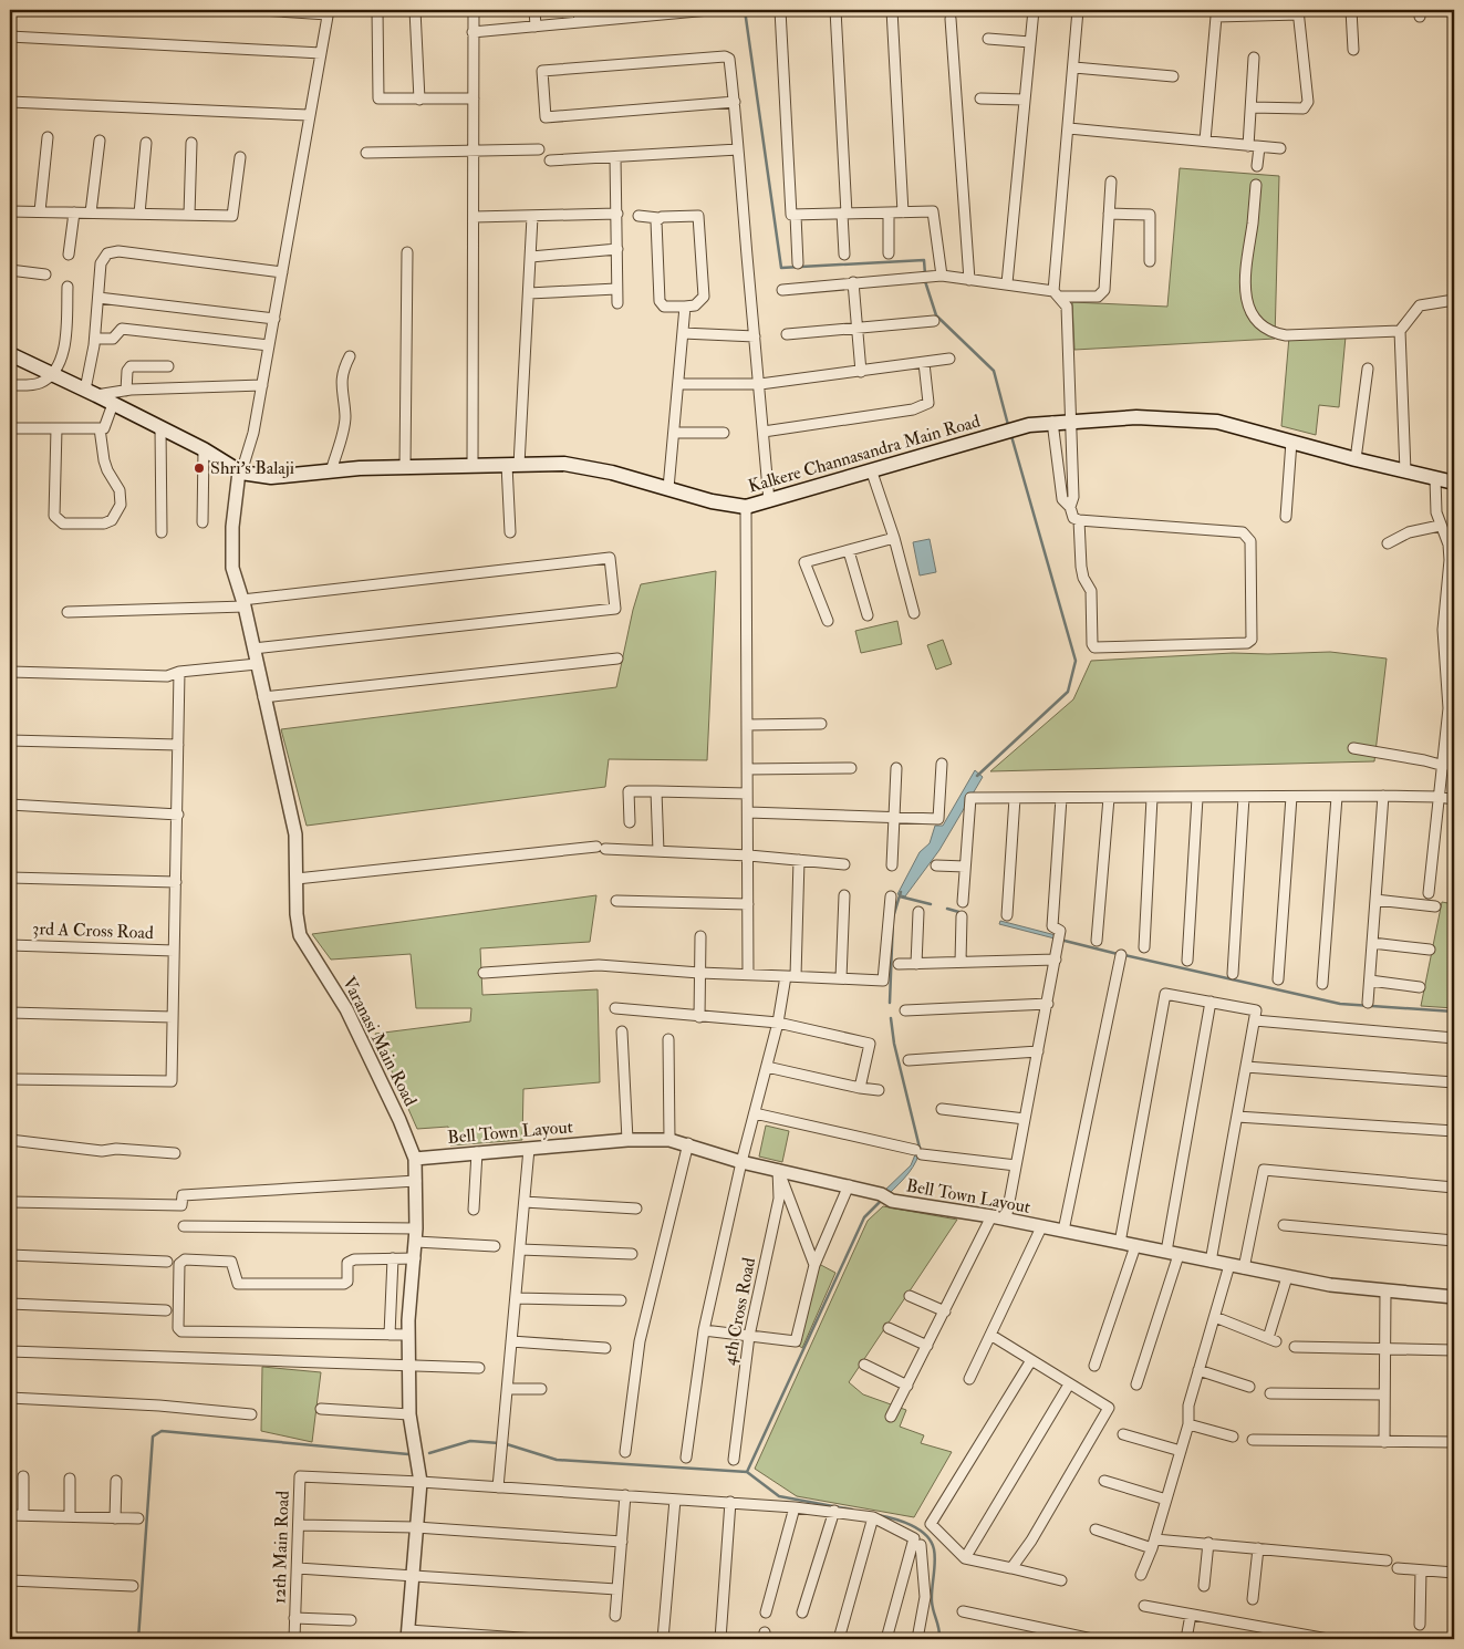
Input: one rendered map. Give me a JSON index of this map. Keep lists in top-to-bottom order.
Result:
{
  "streets": {
    "main road": ["Kalkere Channasandra Main Road"],
    "street": [
      "3rd A Cross Road",
      "Varanasi Main Road",
      "Bell Town Layout",
      "4th Cross Road",
      "12th Main Road"
    ]
  },
  "crossings": [
    ["Kalkere Channasandra Main Road", "Varanasi Main Road"],
    ["Varanasi Main Road", "Bell Town Layout"],
    ["Varanasi Main Road", "12th Main Road"],
    ["Bell Town Layout", "4th Cross Road"]
  ],
  "places": ["Shri's Balaji"]
}
